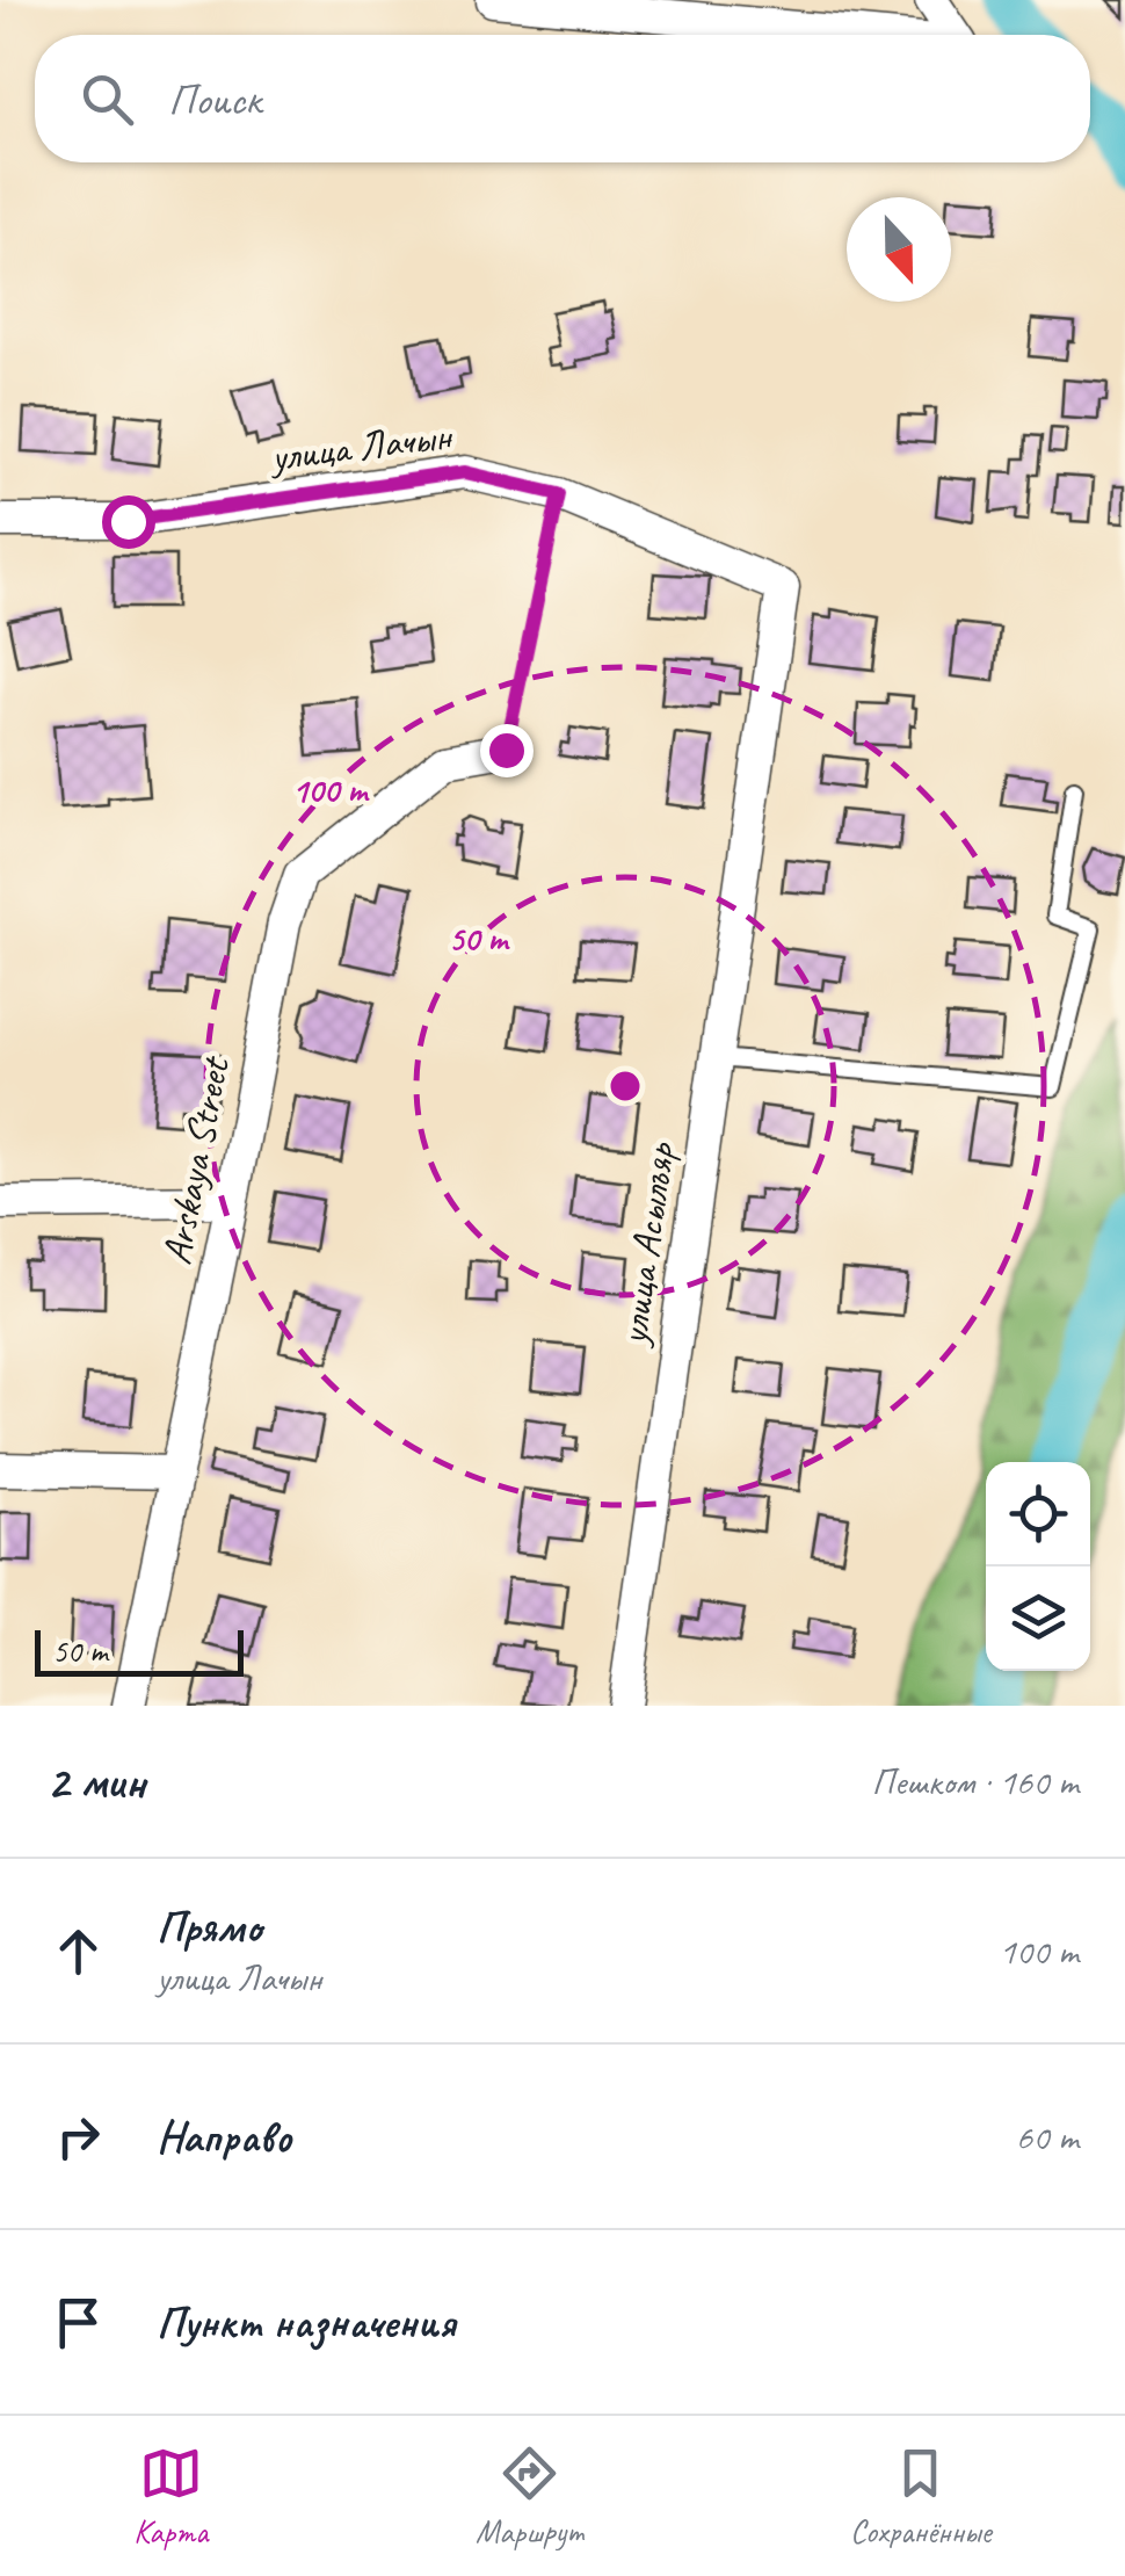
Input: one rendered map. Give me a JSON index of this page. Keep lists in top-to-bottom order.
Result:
{
  "streets": {
    "street": ["улица Лачын", "Arskaya Street", "улица Асылъяр"]
  },
  "crossings": [
    ["улица Лачын", "улица Асылъяр"]
  ],
  "scale_bar": "50 m",
  "north": "bottom",
  "page": {
    "search": "Поиск",
    "scale": "50 m",
    "heading": ["2 мин", "Пешком · 160 m"],
    "list": [
      ["Прямо", "улица Лачын", "100 m"],
      ["Направо", "60 m"],
      "Пункт назначения"
    ],
    "nav": ["Карта", "Маршрут", "Сохранённые"]
  },
  "rings": ["100 m", "50 m"]
}
